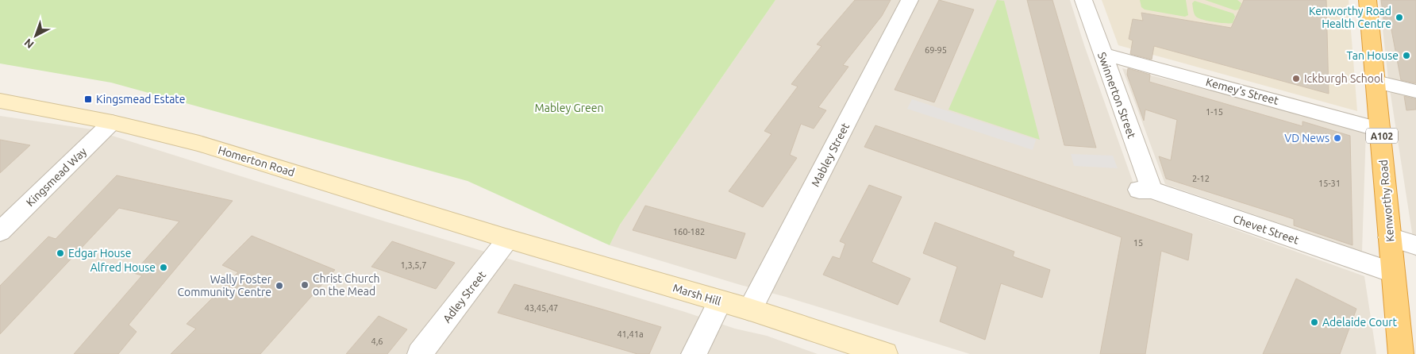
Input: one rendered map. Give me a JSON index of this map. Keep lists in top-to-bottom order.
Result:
{
  "streets": {
    "highway": ["A102", "Kenworthy Road"],
    "main road": ["Homerton Road", "Marsh Hill"],
    "street": [
      "Kemey's Street",
      "Swinnerton Street",
      "Mabley Street",
      "Kingsmead Way",
      "Chevet Street",
      "Adley Street"
    ]
  },
  "crossings": [
    ["Kemey's Street", "Swinnerton Street"],
    ["Kemey's Street", "Kenworthy Road"],
    ["Swinnerton Street", "Chevet Street"],
    ["Mabley Street", "Marsh Hill"],
    ["Homerton Road", "Kingsmead Way"],
    ["Homerton Road", "Marsh Hill"],
    ["Homerton Road", "Adley Street"],
    ["Kenworthy Road", "Chevet Street"],
    ["Marsh Hill", "Adley Street"]
  ],
  "parks": ["Mabley Green"],
  "places": {
    "other": [
      "Kenworthy Road Health Centre",
      "Tan House",
      "Ickburgh School",
      "VD News",
      "Edgar House",
      "Alfred House",
      "Christ Church on the Mead",
      "Wally Foster Community Centre",
      "Adelaide Court"
    ],
    "transit": ["Kingsmead Estate"]
  },
  "house_numbers": [
    "69-95",
    "1-15",
    "2-12",
    "15-31",
    "160-182",
    "15",
    "1,3,5,7",
    "43,45,47",
    "41,41a",
    "4,6"
  ],
  "north": "bottom left"
}
